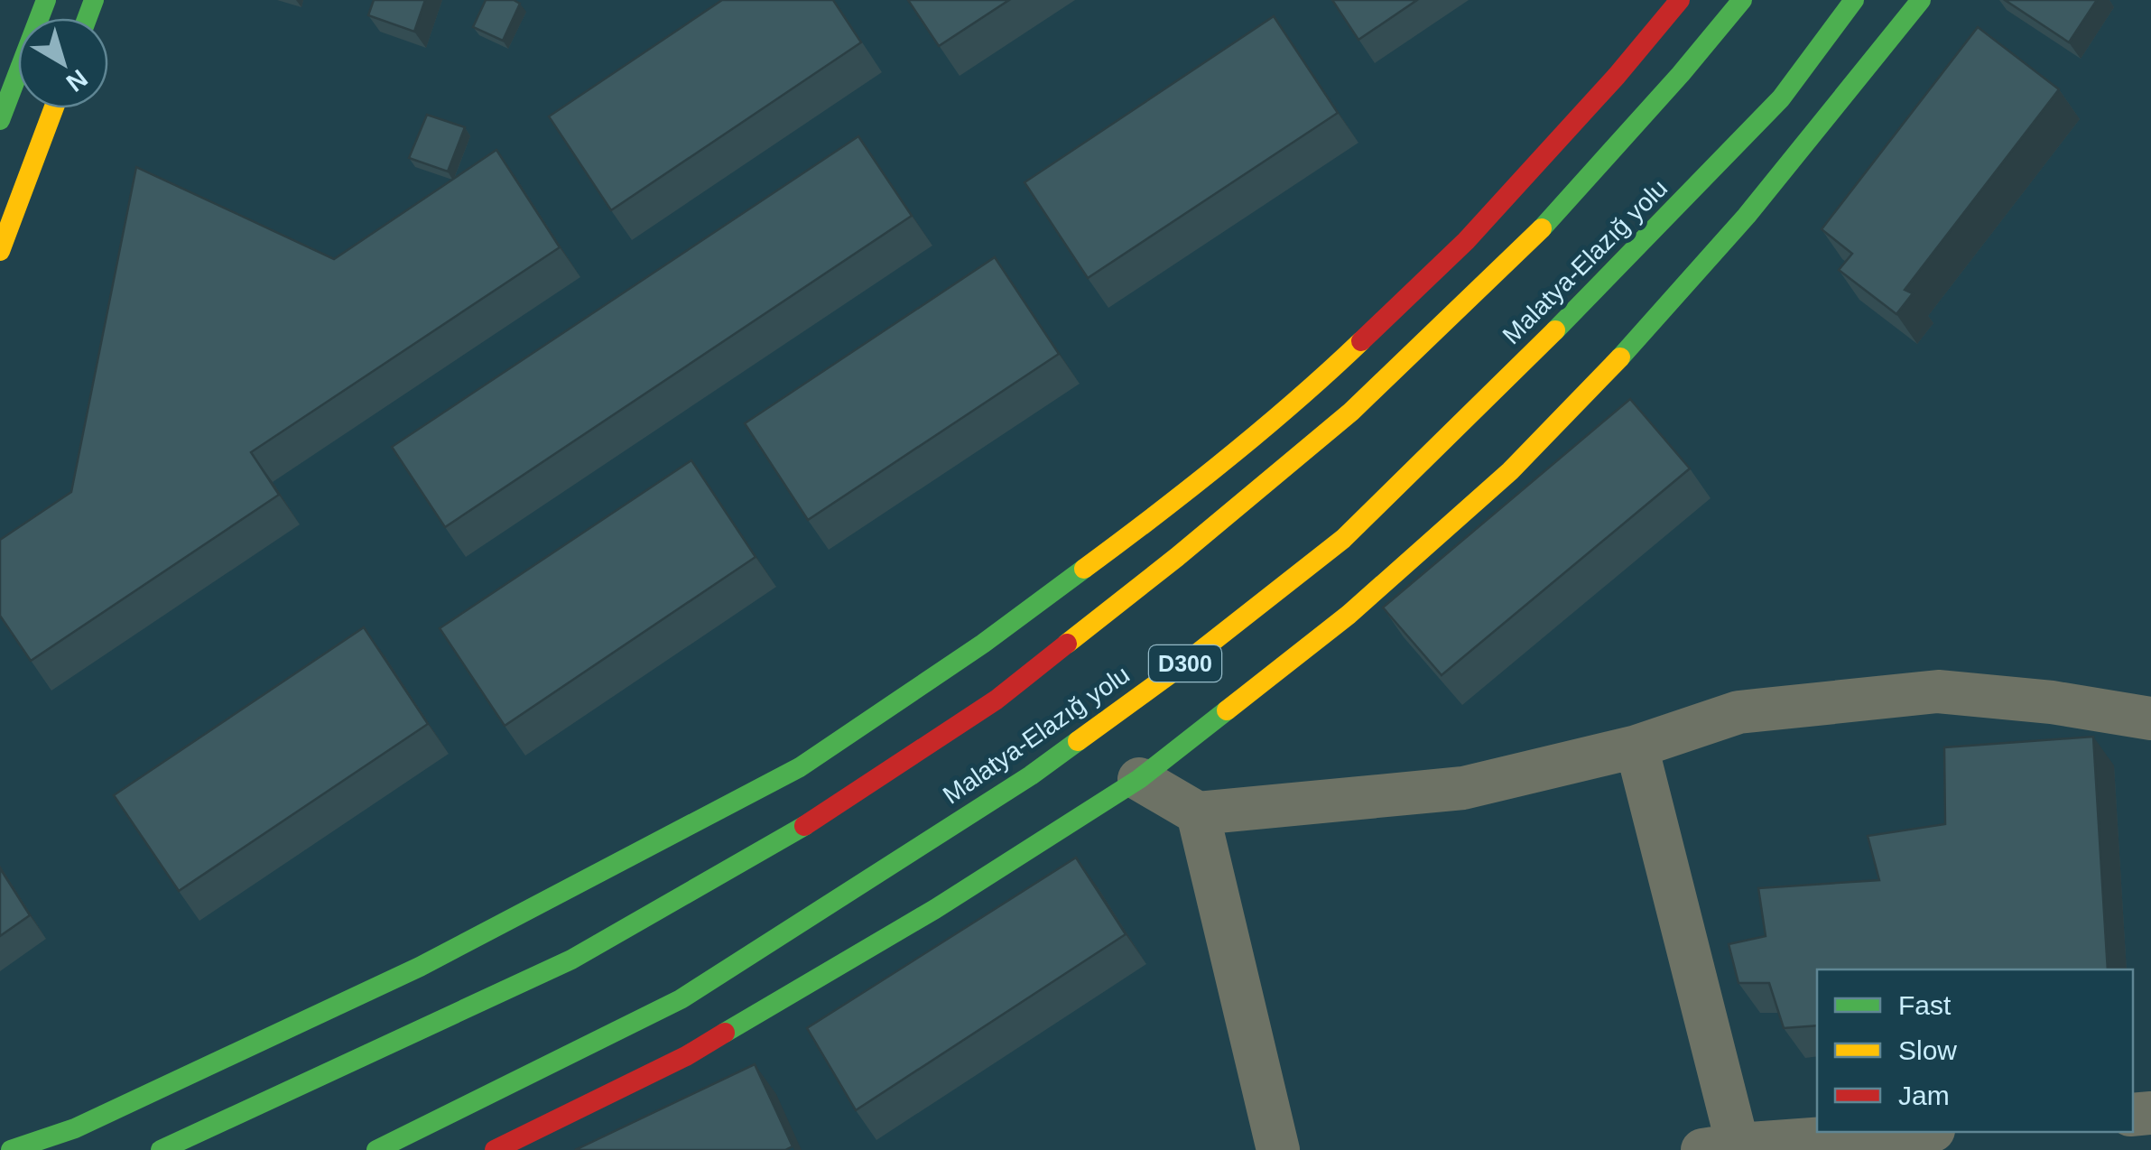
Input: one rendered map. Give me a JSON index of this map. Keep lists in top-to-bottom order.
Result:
{
  "streets": {
    "main road": ["Malatya-Elazığ yolu", "D300"]
  },
  "legend": ["Fast", "Slow", "Jam"],
  "north": "bottom right"
}
